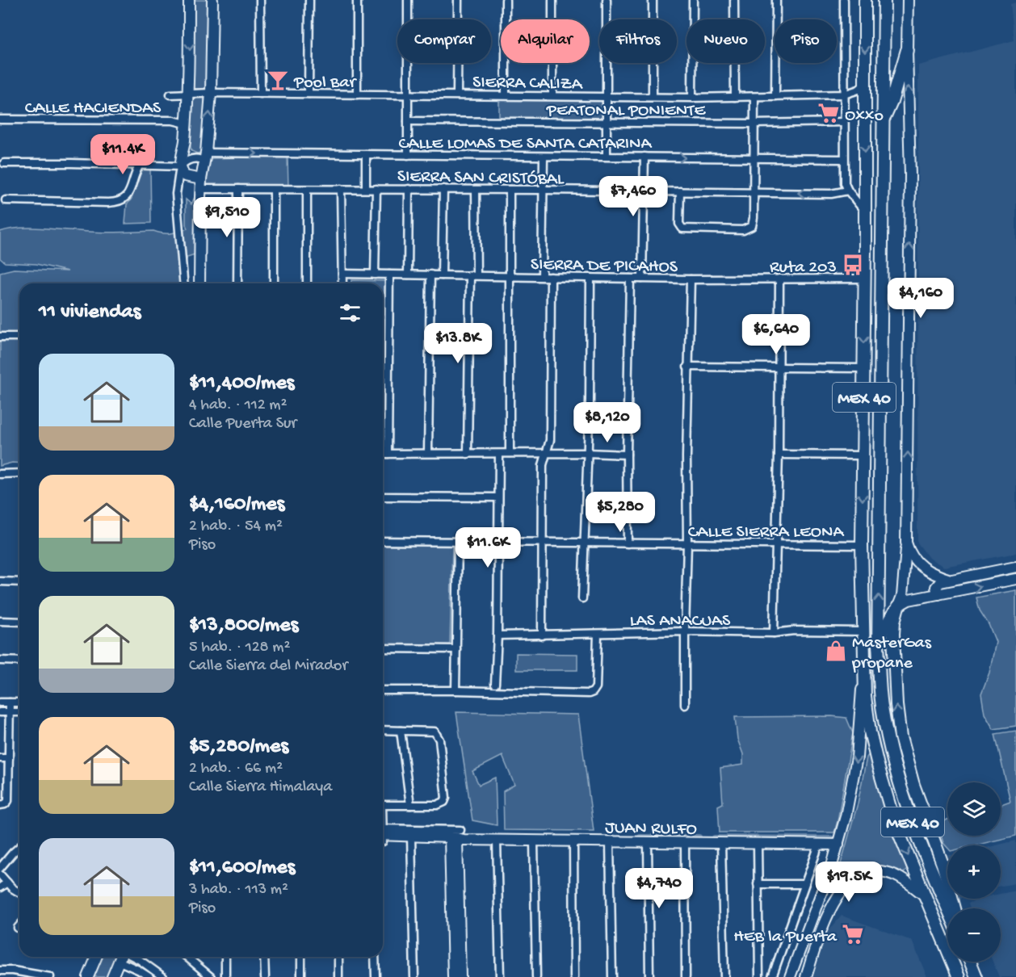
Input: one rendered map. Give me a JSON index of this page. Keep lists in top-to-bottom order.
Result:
{
  "streets": {
    "main road": ["MEX 40"],
    "street": [
      "SIERRA CALIZA",
      "CALLE HACIENDAS",
      "PEATONAL PONIENTE",
      "CALLE LOMAS DE SANTA CATARINA",
      "SIERRA SAN CRISTÓBAL",
      "SIERRA DE PICAHOS",
      "CALLE SIERRA LEONA",
      "LAS ANACUAS",
      "JUAN RULFO"
    ]
  },
  "crossings": [
    ["SIERRA CALIZA", "MEX 40"],
    ["SIERRA DE PICAHOS", "MEX 40"],
    ["MEX 40", "CALLE SIERRA LEONA"],
    ["MEX 40", "LAS ANACUAS"]
  ],
  "one_way": ["CALLE LOMAS DE SANTA CATARINA"],
  "places": {
    "bar": ["Pool Bar"],
    "supermarket": ["Oxxo", "HEB la Puerta"],
    "bus stop": ["Ruta 203"],
    "shop": ["MasterGas propane"]
  },
  "page": {
    "chip": [
      "Comprar",
      "Alquilar",
      "Filtros",
      "Nuevo",
      "Piso"
    ],
    "price": [
      "$11.4K",
      "$7,460",
      "$9,510",
      "$4,160",
      "$6,640",
      "$13.8K",
      "$8,120",
      "$5,280",
      "$11.6K",
      "$19.5K",
      "$4,740"
    ],
    "heading": "11 viviendas",
    "list": [
      {
        "name": "$11,400/mes",
        "note": "4 hab. · 112 m² · Calle Puerta Sur"
      },
      {
        "name": "$4,160/mes",
        "note": "2 hab. · 54 m² · Piso"
      },
      {
        "name": "$13,800/mes",
        "note": "5 hab. · 128 m² · Calle Sierra del Mirador"
      },
      {
        "name": "$5,280/mes",
        "note": "2 hab. · 66 m² · Calle Sierra Himalaya"
      },
      {
        "name": "$11,600/mes",
        "note": "3 hab. · 113 m² · Piso"
      }
    ],
    "map_buttons": ["+", "−"]
  }
}
